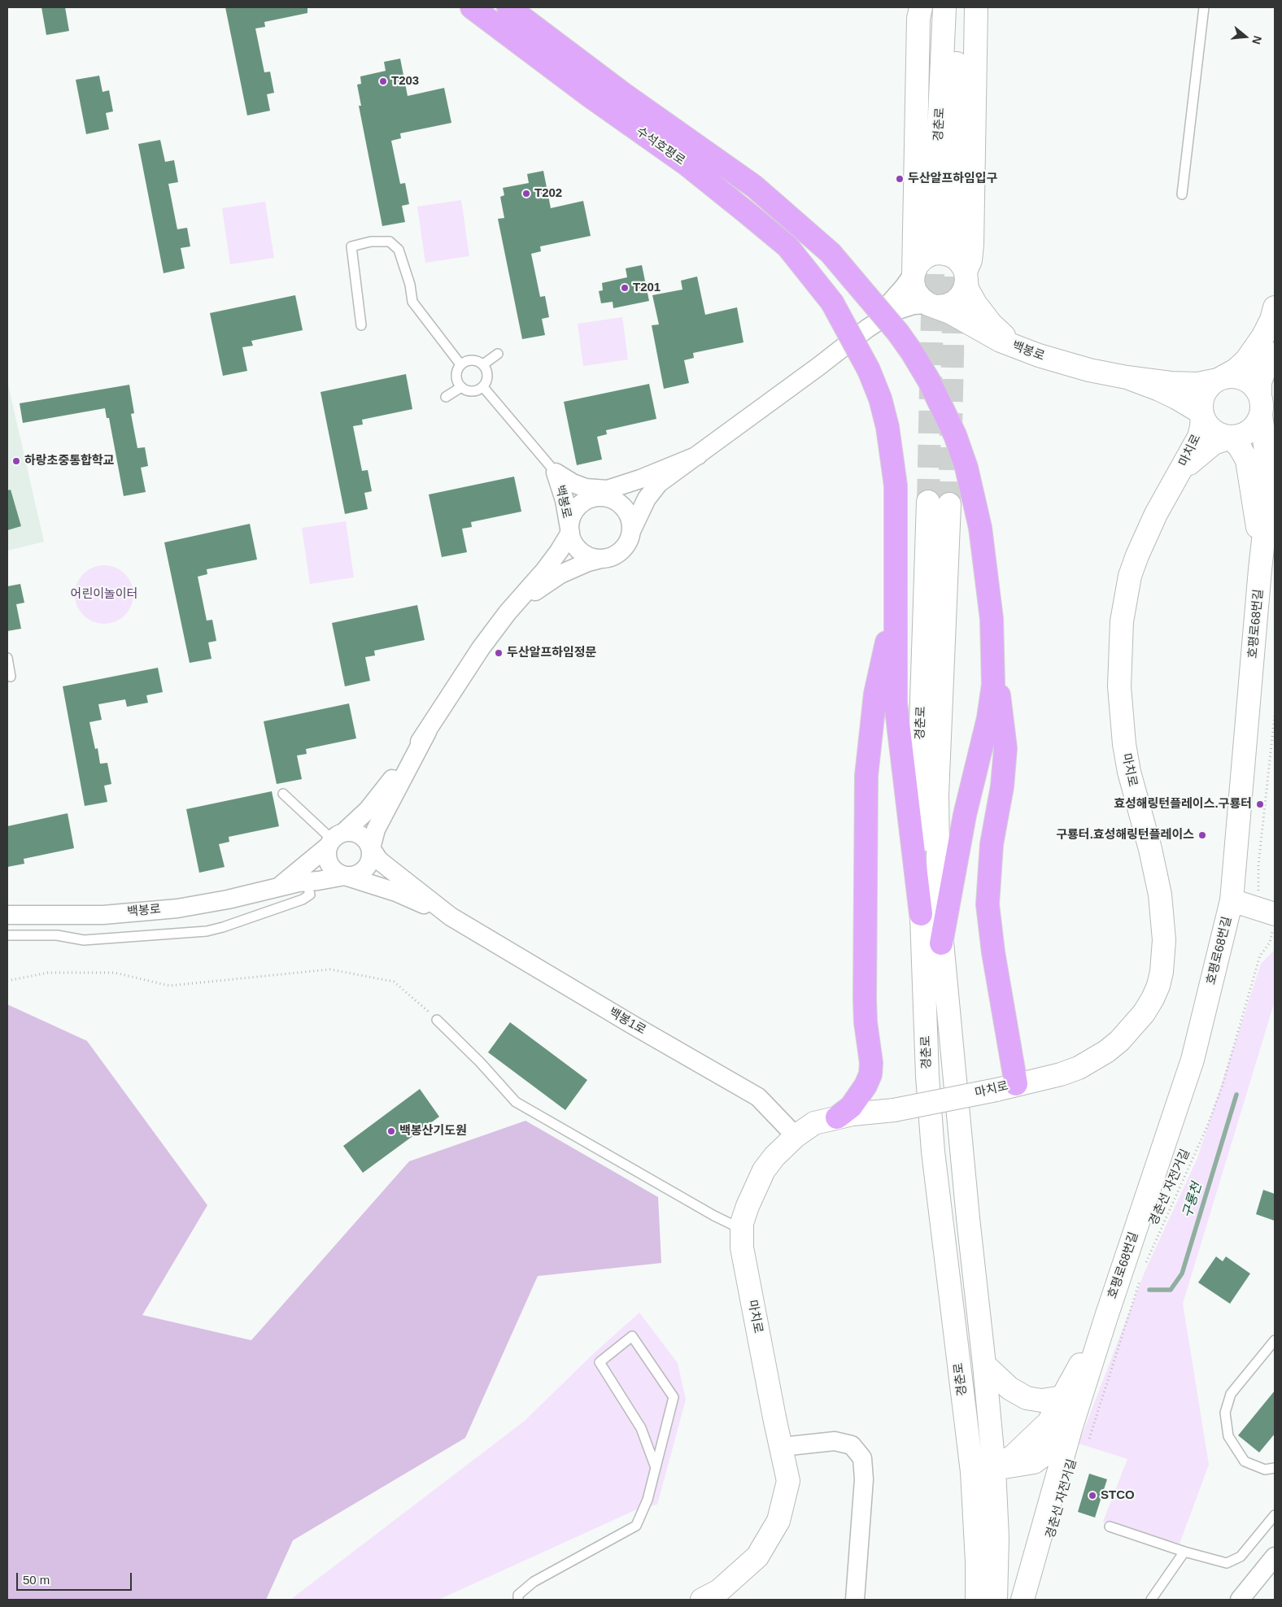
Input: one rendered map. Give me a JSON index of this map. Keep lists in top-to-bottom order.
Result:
{
  "streets": {
    "highway": ["수석호평로"],
    "street": [
      "경춘로",
      "백봉로",
      "마치로",
      "호평로68번길",
      "백봉1로"
    ],
    "path": ["경춘선 자전거길"]
  },
  "crossings": [
    ["백봉로", "백봉1로"],
    ["마치로", "호평로68번길"],
    ["마치로", "백봉1로"]
  ],
  "water": ["구룡천"],
  "parks": ["어린이놀이터"],
  "places": [
    "T203",
    "두산알프하임입구",
    "T202",
    "T201",
    "하랑초중통합학교",
    "두산알프하임정문",
    "효성해링턴플레이스.구룡터",
    "구룡터.효성해링턴플레이스",
    "백봉산기도원",
    "STCO"
  ],
  "scale_bar": "50 m",
  "north": "right"
}
